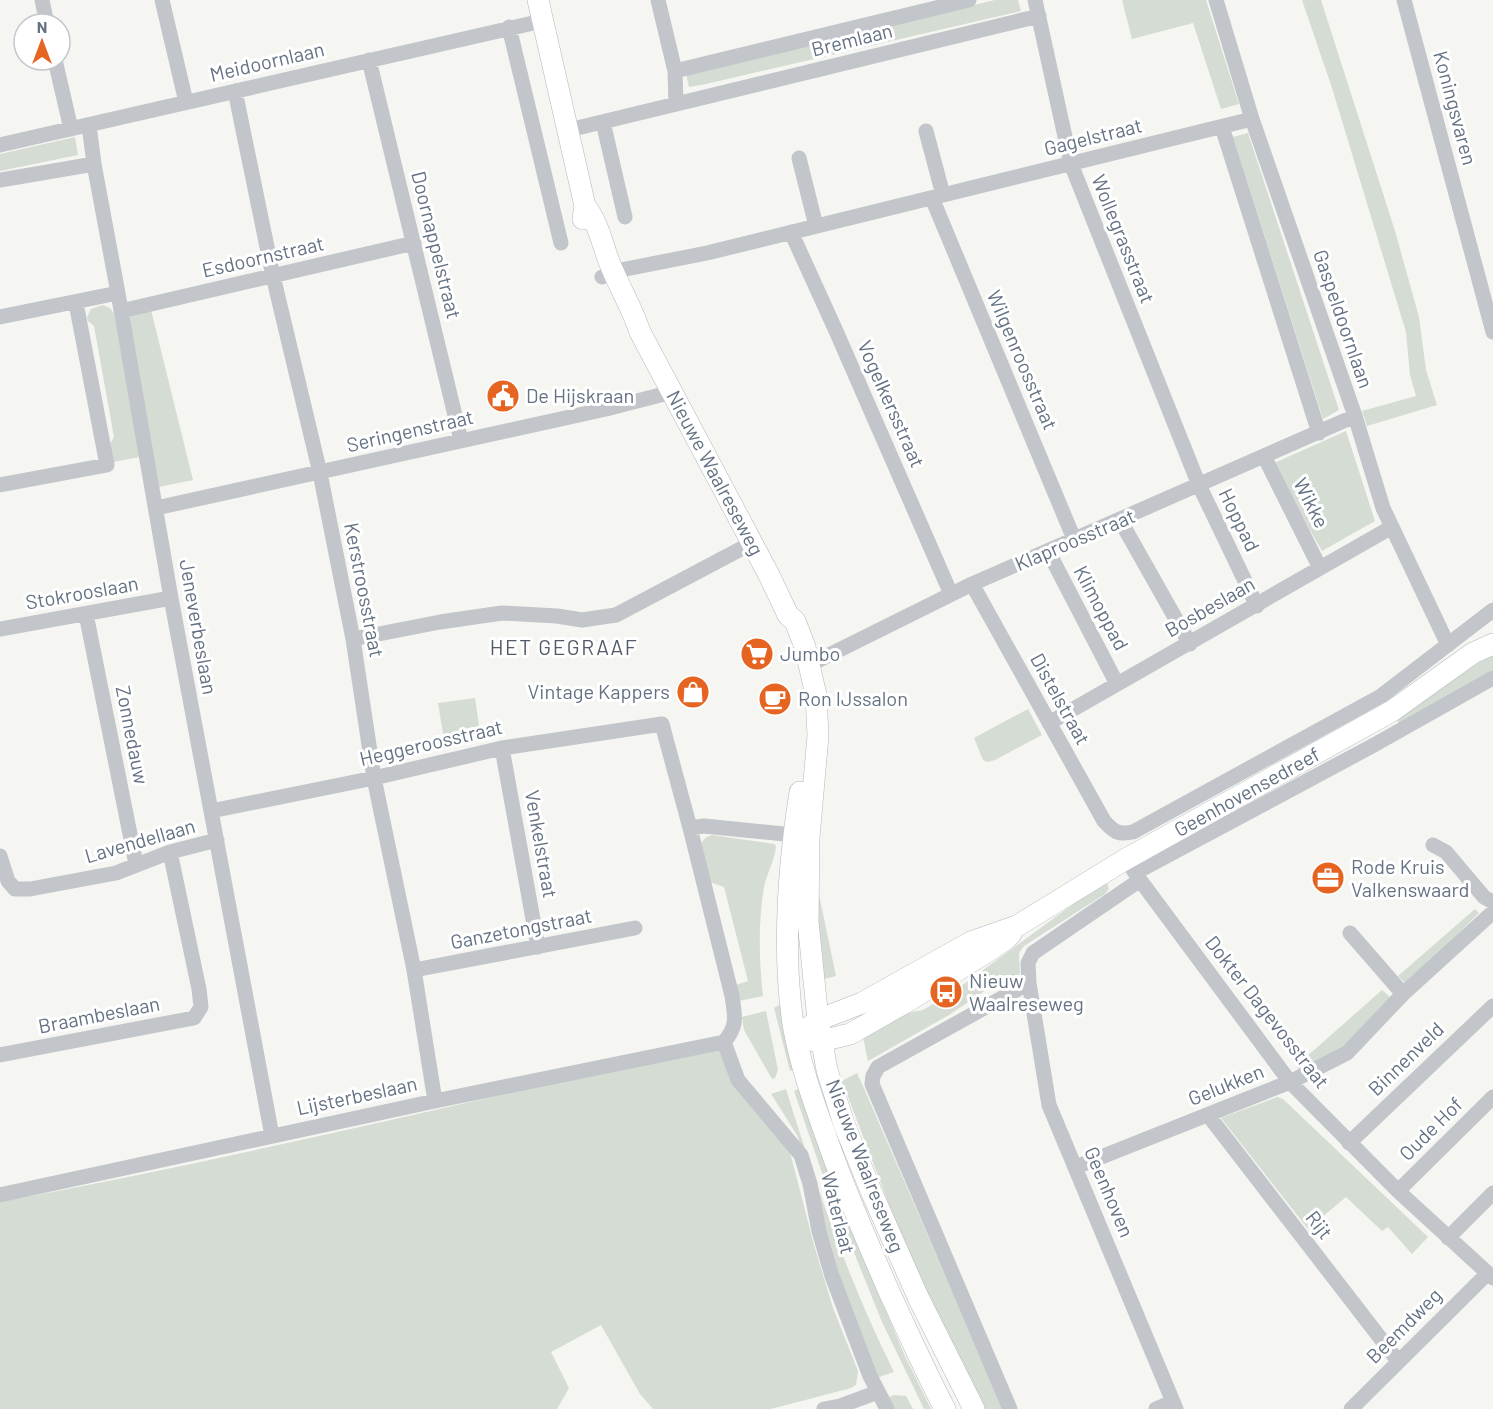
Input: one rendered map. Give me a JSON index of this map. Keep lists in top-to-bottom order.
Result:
{
  "streets": {
    "street": [
      "Bremlaan",
      "Meidoornlaan",
      "Koningsvaren",
      "Gagelstraat",
      "Wollegrasstraat",
      "Doornappelstraat",
      "Esdoornstraat",
      "Gaspeldoornlaan",
      "Wilgenroosstraat",
      "Vogelkersstraat",
      "Seringenstraat",
      "Nieuwe Waalreseweg",
      "Wikke",
      "Hoppad",
      "Klaproosstraat",
      "Kerstroosstraat",
      "Stokrooslaan",
      "Bosbeslaan",
      "Klimoppad",
      "Jeneverbeslaan",
      "Distelstraat",
      "Zonnedauw",
      "Heggeroosstraat",
      "Geenhovensedreef",
      "Lavendellaan",
      "Venkelstraat",
      "Ganzetongstraat",
      "Dokter Dagevosstraat",
      "Braambeslaan",
      "Binnenveld",
      "Gelukken",
      "Lijsterbeslaan",
      "Oude Hof",
      "Geenhoven",
      "Waterlaat",
      "Rijt",
      "Beemdweg"
    ]
  },
  "crossings": [
    ["Bremlaan", "Wollegrasstraat"],
    ["Bremlaan", "Nieuwe Waalreseweg"],
    ["Meidoornlaan", "Doornappelstraat"],
    ["Meidoornlaan", "Nieuwe Waalreseweg"],
    ["Meidoornlaan", "Kerstroosstraat"],
    ["Meidoornlaan", "Jeneverbeslaan"],
    ["Gagelstraat", "Wollegrasstraat"],
    ["Gagelstraat", "Gaspeldoornlaan"],
    ["Gagelstraat", "Wilgenroosstraat"],
    ["Gagelstraat", "Vogelkersstraat"],
    ["Gagelstraat", "Nieuwe Waalreseweg"],
    ["Wollegrasstraat", "Hoppad"],
    ["Wollegrasstraat", "Klaproosstraat"],
    ["Doornappelstraat", "Esdoornstraat"],
    ["Doornappelstraat", "Seringenstraat"],
    ["Esdoornstraat", "Kerstroosstraat"],
    ["Esdoornstraat", "Jeneverbeslaan"],
    ["Gaspeldoornlaan", "Klaproosstraat"],
    ["Gaspeldoornlaan", "Bosbeslaan"],
    ["Gaspeldoornlaan", "Geenhovensedreef"],
    ["Wilgenroosstraat", "Klaproosstraat"],
    ["Vogelkersstraat", "Klaproosstraat"],
    ["Seringenstraat", "Nieuwe Waalreseweg"],
    ["Seringenstraat", "Kerstroosstraat"],
    ["Seringenstraat", "Jeneverbeslaan"],
    ["Nieuwe Waalreseweg", "Klaproosstraat"],
    ["Nieuwe Waalreseweg", "Geenhovensedreef"],
    ["Nieuwe Waalreseweg", "Geenhoven"],
    ["Wikke", "Klaproosstraat"],
    ["Wikke", "Bosbeslaan"],
    ["Hoppad", "Klaproosstraat"],
    ["Hoppad", "Bosbeslaan"],
    ["Klaproosstraat", "Klimoppad"],
    ["Klaproosstraat", "Distelstraat"],
    ["Kerstroosstraat", "Heggeroosstraat"],
    ["Kerstroosstraat", "Ganzetongstraat"],
    ["Kerstroosstraat", "Lijsterbeslaan"],
    ["Stokrooslaan", "Jeneverbeslaan"],
    ["Stokrooslaan", "Zonnedauw"],
    ["Bosbeslaan", "Klimoppad"],
    ["Bosbeslaan", "Distelstraat"],
    ["Jeneverbeslaan", "Heggeroosstraat"],
    ["Jeneverbeslaan", "Lavendellaan"],
    ["Jeneverbeslaan", "Lijsterbeslaan"],
    ["Distelstraat", "Geenhovensedreef"],
    ["Zonnedauw", "Lavendellaan"],
    ["Heggeroosstraat", "Venkelstraat"],
    ["Geenhovensedreef", "Dokter Dagevosstraat"],
    ["Geenhovensedreef", "Geenhoven"],
    ["Lavendellaan", "Braambeslaan"],
    ["Venkelstraat", "Ganzetongstraat"],
    ["Dokter Dagevosstraat", "Binnenveld"],
    ["Dokter Dagevosstraat", "Gelukken"],
    ["Dokter Dagevosstraat", "Oude Hof"],
    ["Dokter Dagevosstraat", "Beemdweg"],
    ["Gelukken", "Geenhoven"],
    ["Gelukken", "Rijt"],
    ["Lijsterbeslaan", "Waterlaat"],
    ["Rijt", "Beemdweg"]
  ],
  "districts": ["HET GEGRAAF"],
  "places": {
    "public building": ["De Hijskraan"],
    "supermarket": ["Jumbo"],
    "shop": ["Vintage Kappers"],
    "cafe": ["Ron IJssalon"],
    "office": ["Rode Kruis Valkenswaard"],
    "bus stop": ["Nieuw Waalreseweg"]
  },
  "north": "top"
}
